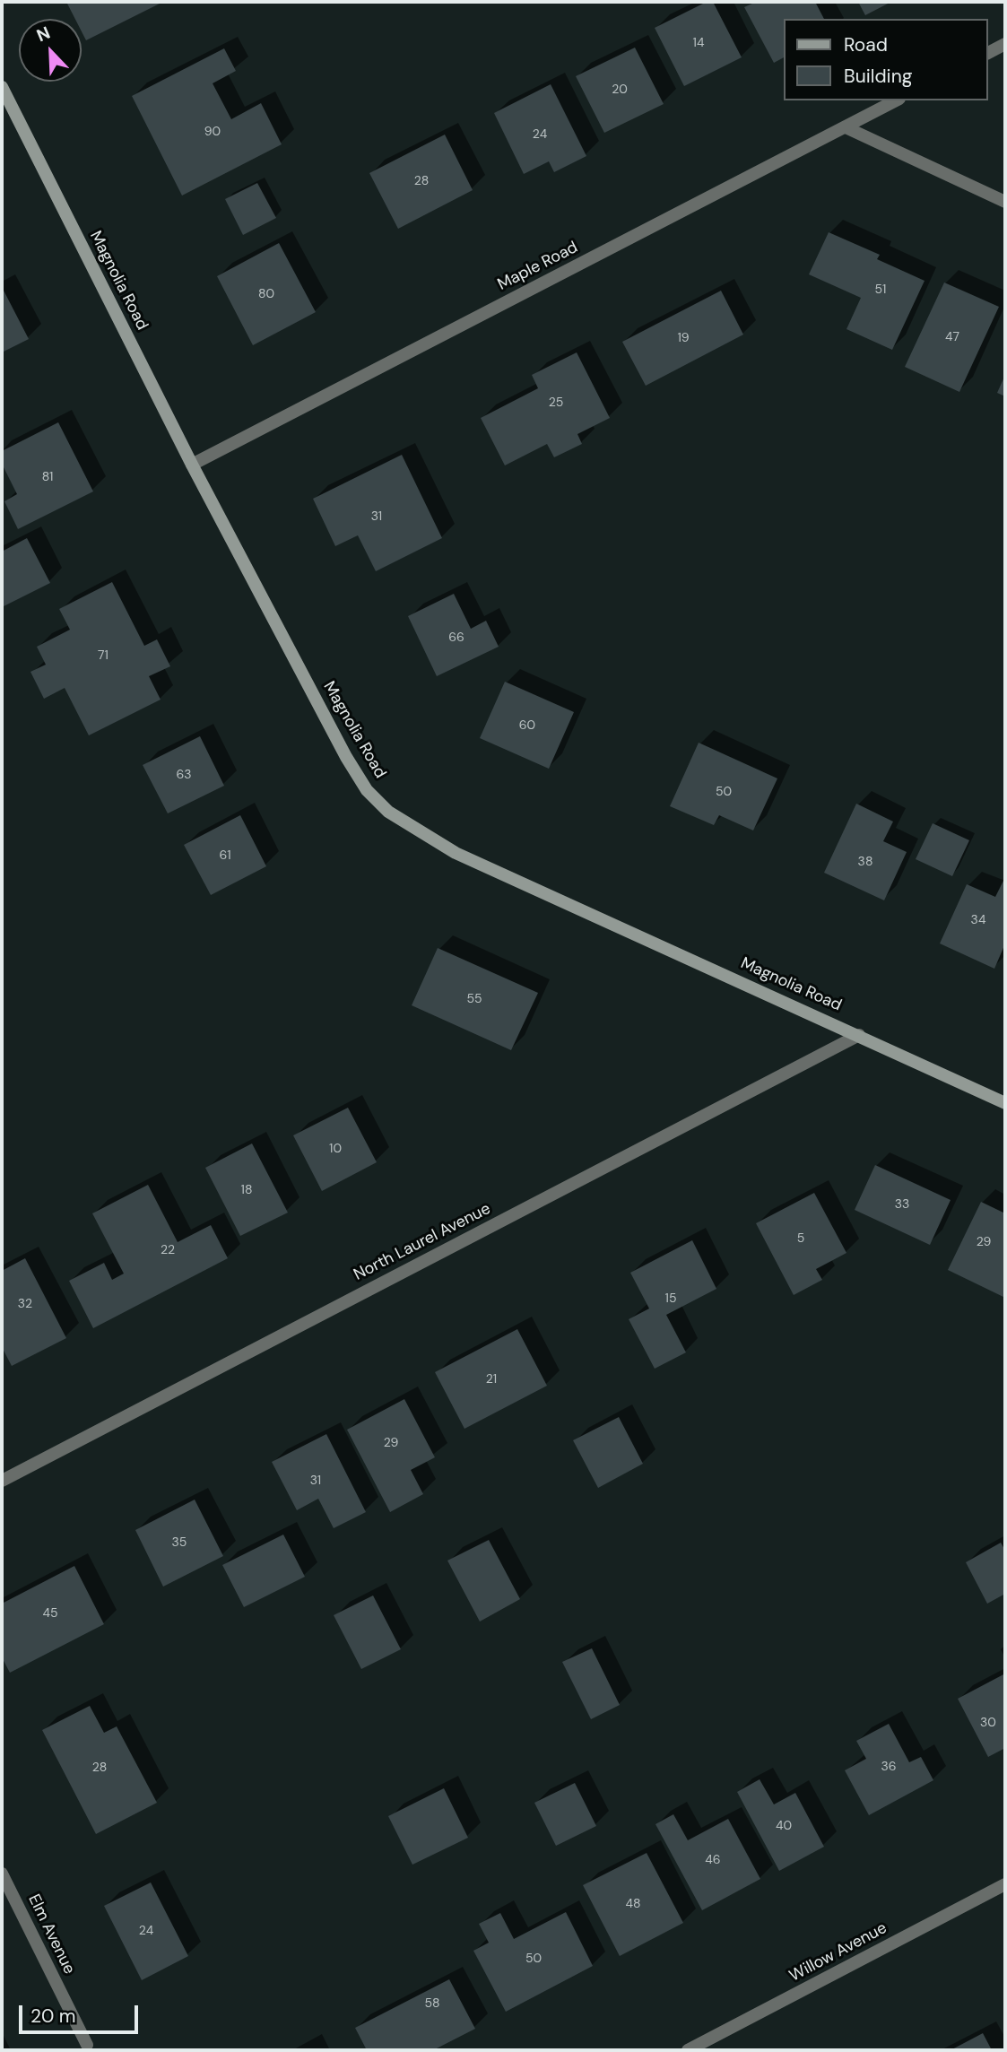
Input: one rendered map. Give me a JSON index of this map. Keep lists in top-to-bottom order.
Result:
{
  "streets": {
    "street": [
      "Maple Road",
      "Magnolia Road",
      "North Laurel Avenue",
      "Elm Avenue",
      "Willow Avenue"
    ]
  },
  "crossings": [
    ["Maple Road", "Magnolia Road"],
    ["Magnolia Road", "North Laurel Avenue"]
  ],
  "house_numbers": [
    "14",
    "20",
    "90",
    "24",
    "28",
    "51",
    "80",
    "47",
    "19",
    "25",
    "81",
    "31",
    "66",
    "71",
    "60",
    "63",
    "50",
    "61",
    "38",
    "34",
    "55",
    "10",
    "18",
    "33",
    "5",
    "29",
    "22",
    "15",
    "32",
    "21",
    "29",
    "31",
    "35",
    "45",
    "30",
    "36",
    "28",
    "40",
    "46",
    "48",
    "24",
    "50",
    "58"
  ],
  "legend": ["Road", "Building"],
  "scale_bar": "20 m",
  "north": "top left"
}
